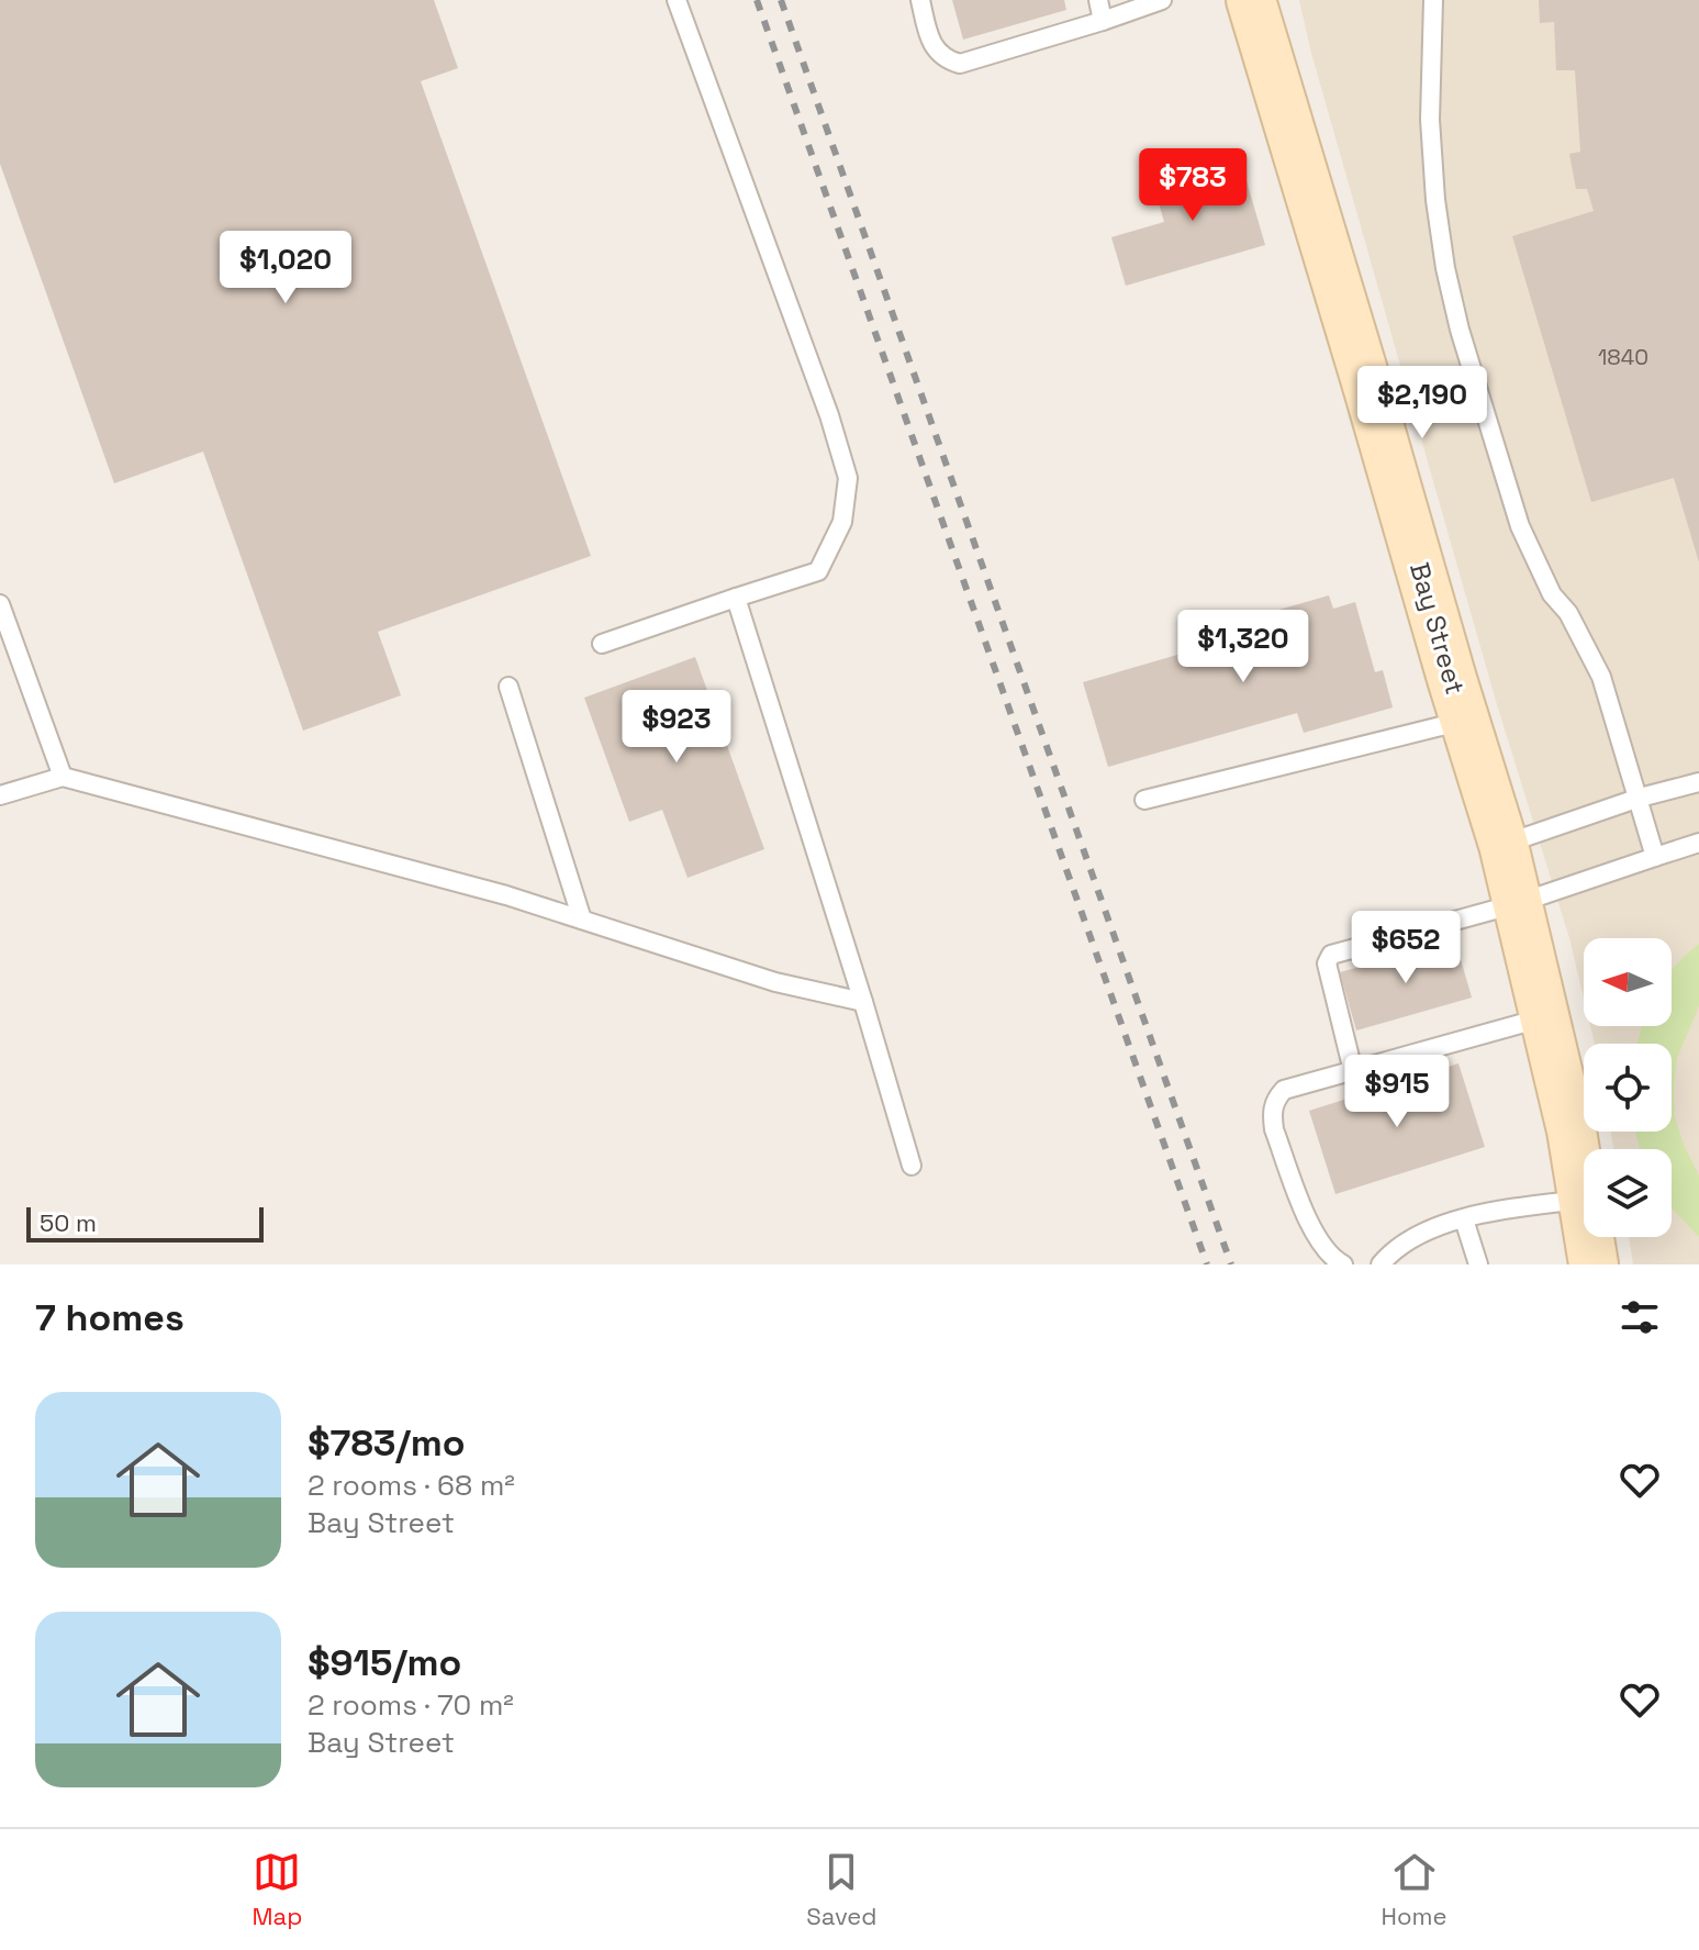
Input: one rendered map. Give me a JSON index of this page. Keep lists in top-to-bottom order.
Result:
{
  "streets": {
    "main road": ["Bay Street"]
  },
  "house_numbers": ["1840"],
  "scale_bar": "50 m",
  "north": "left",
  "page": {
    "price": [
      "$783",
      "$1,020",
      "$2,190",
      "$1,320",
      "$923",
      "$652",
      "$915"
    ],
    "scale": "50 m",
    "heading": "7 homes",
    "list": [
      {
        "name": "$783/mo",
        "note": "2 rooms · 68 m² · Bay Street"
      },
      {
        "name": "$915/mo",
        "note": "2 rooms · 70 m² · Bay Street"
      }
    ],
    "tabs": ["Map", "Saved", "Home"]
  }
}
